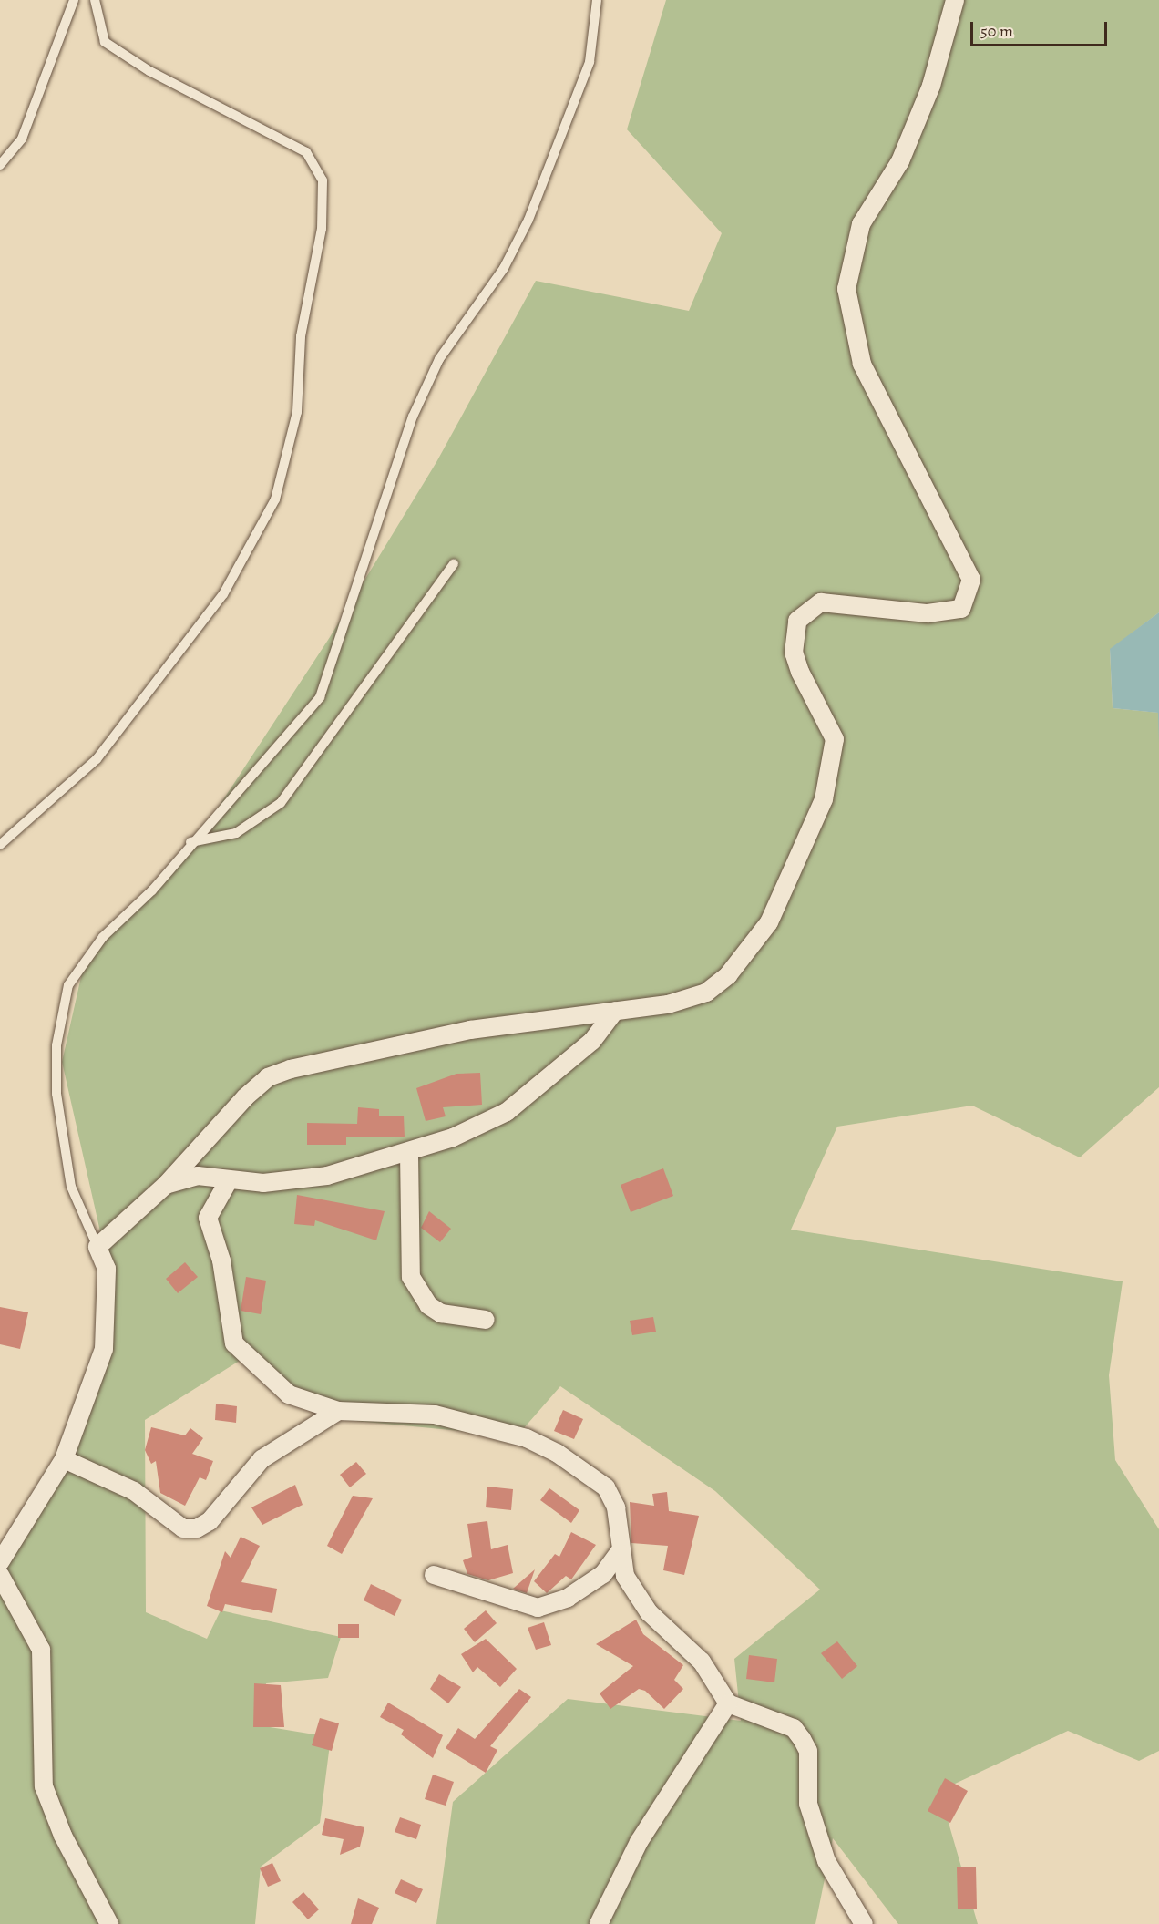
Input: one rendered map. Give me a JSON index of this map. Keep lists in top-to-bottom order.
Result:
{
  "scale_bar": "50 m"
}
